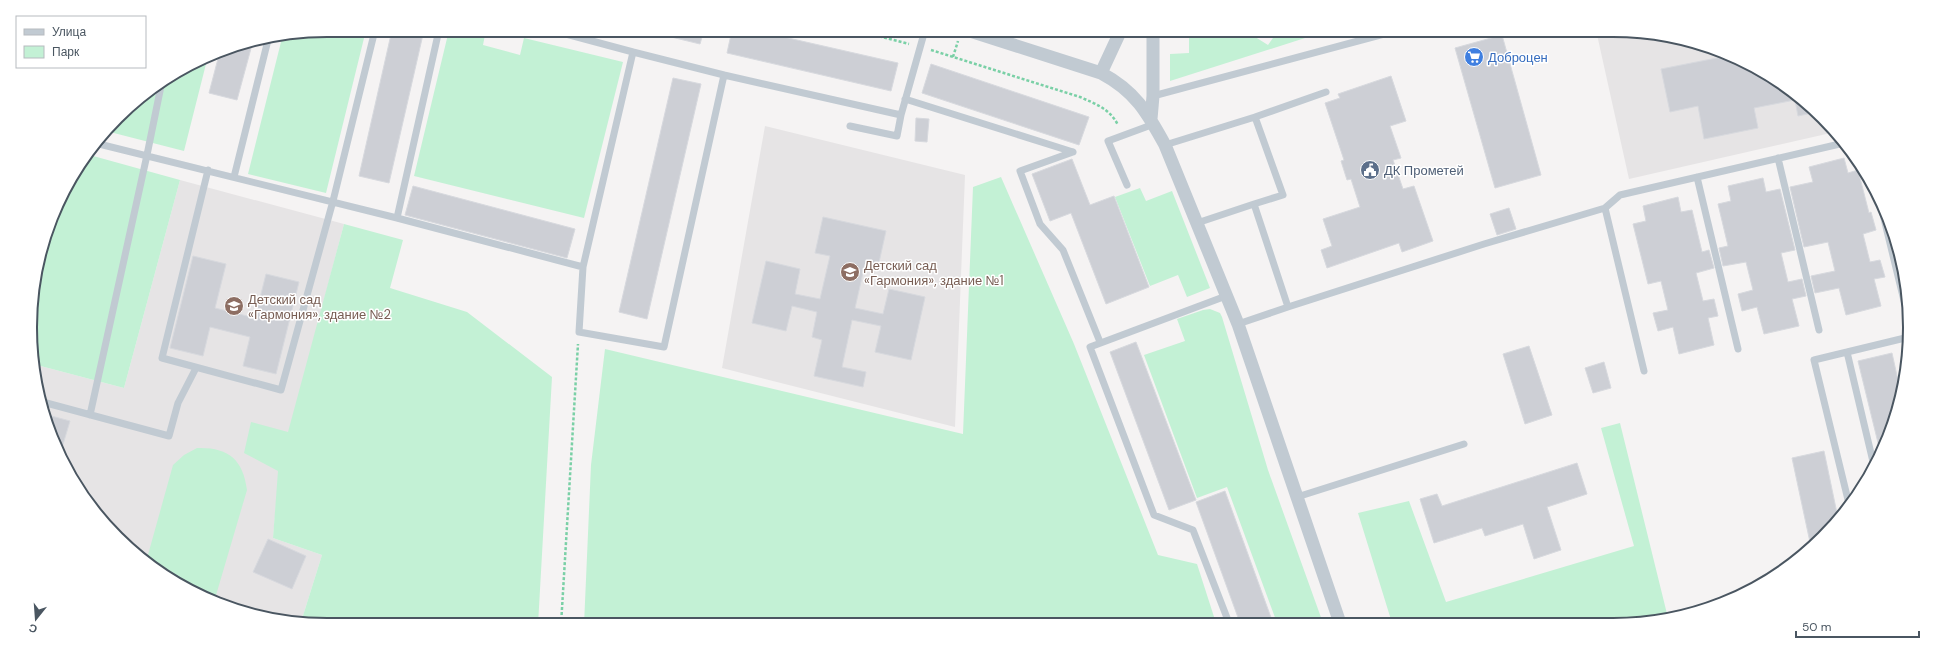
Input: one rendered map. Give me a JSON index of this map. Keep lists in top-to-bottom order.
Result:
{
  "places": {
    "supermarket": ["Доброцен"],
    "public building": ["ДК Прометей"],
    "school or university": ["Детский сад «Гармония», здание №1", "Детский сад «Гармония», здание №2"]
  },
  "legend": ["Улица", "Парк"],
  "scale_bar": "50 m",
  "north": "bottom"
}
